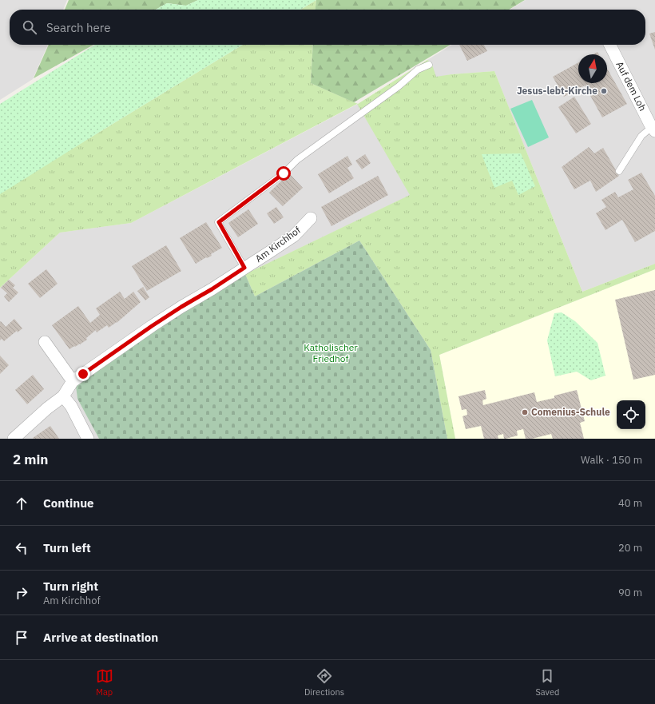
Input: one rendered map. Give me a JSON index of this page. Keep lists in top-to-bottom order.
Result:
{
  "streets": {
    "street": ["Auf dem Loh", "Am Kirchhof"]
  },
  "parks": ["Katholischer Friedhof"],
  "places": ["Jesus-lebt-Kirche", "Comenius-Schule"],
  "north": "top",
  "page": {
    "search": "Search here",
    "heading": ["2 min", "Walk · 150 m"],
    "list": [
      ["Continue", "40 m"],
      ["Turn left", "20 m"],
      ["Turn right", "Am Kirchhof", "90 m"],
      "Arrive at destination"
    ],
    "nav": ["Map", "Directions", "Saved"]
  }
}
